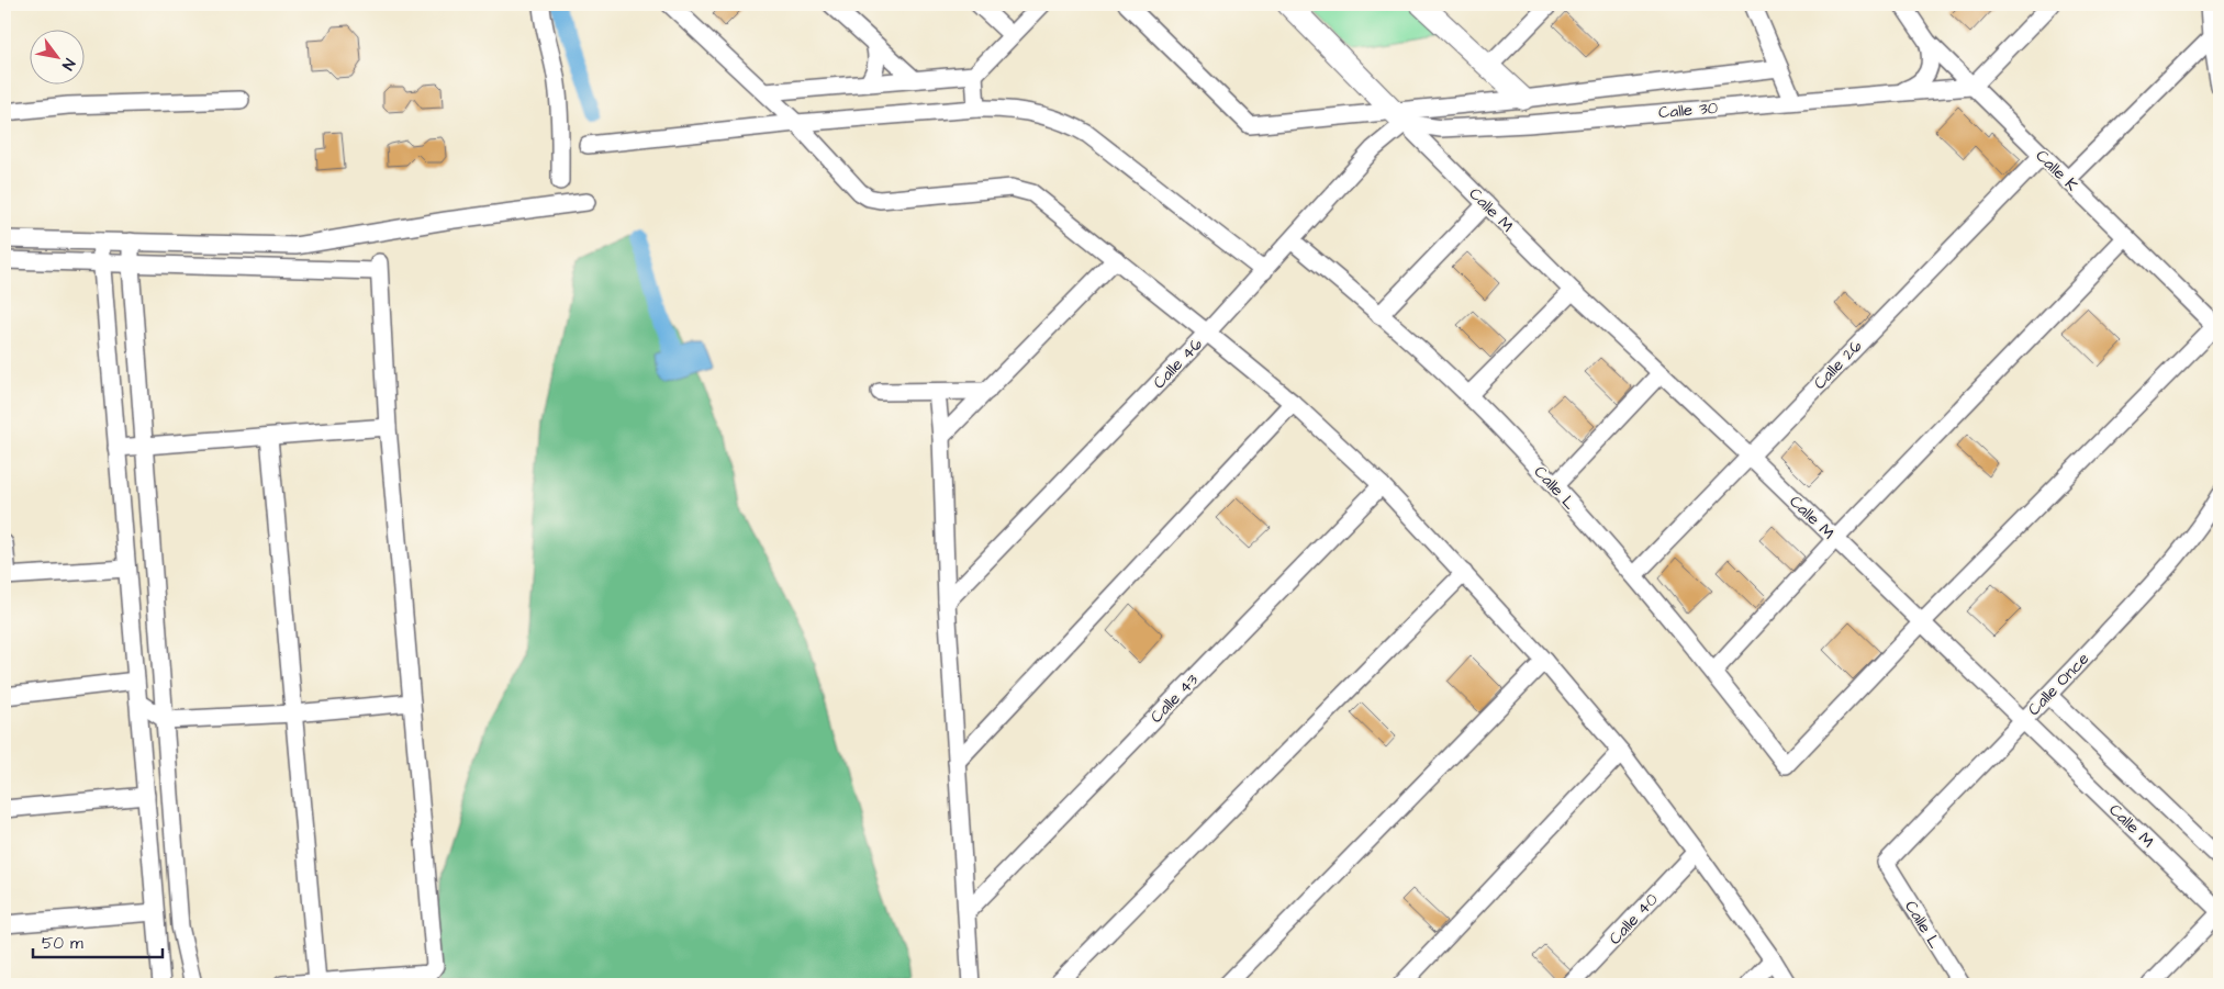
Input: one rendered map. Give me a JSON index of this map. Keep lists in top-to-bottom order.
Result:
{
  "streets": {
    "street": [
      "Calle 30",
      "Calle K",
      "Calle M",
      "Calle 46",
      "Calle 26",
      "Calle L",
      "Calle Once",
      "Calle 43",
      "Calle 40"
    ]
  },
  "crossings": [
    ["Calle 30", "Calle K"],
    ["Calle 30", "Calle M"],
    ["Calle 30", "Calle 46"],
    ["Calle K", "Calle 26"],
    ["Calle M", "Calle 46"],
    ["Calle M", "Calle 26"],
    ["Calle M", "Calle L"],
    ["Calle M", "Calle Once"],
    ["Calle 46", "Calle L"],
    ["Calle 26", "Calle L"],
    ["Calle L", "Calle Once"]
  ],
  "scale_bar": "50 m",
  "north": "bottom right"
}
